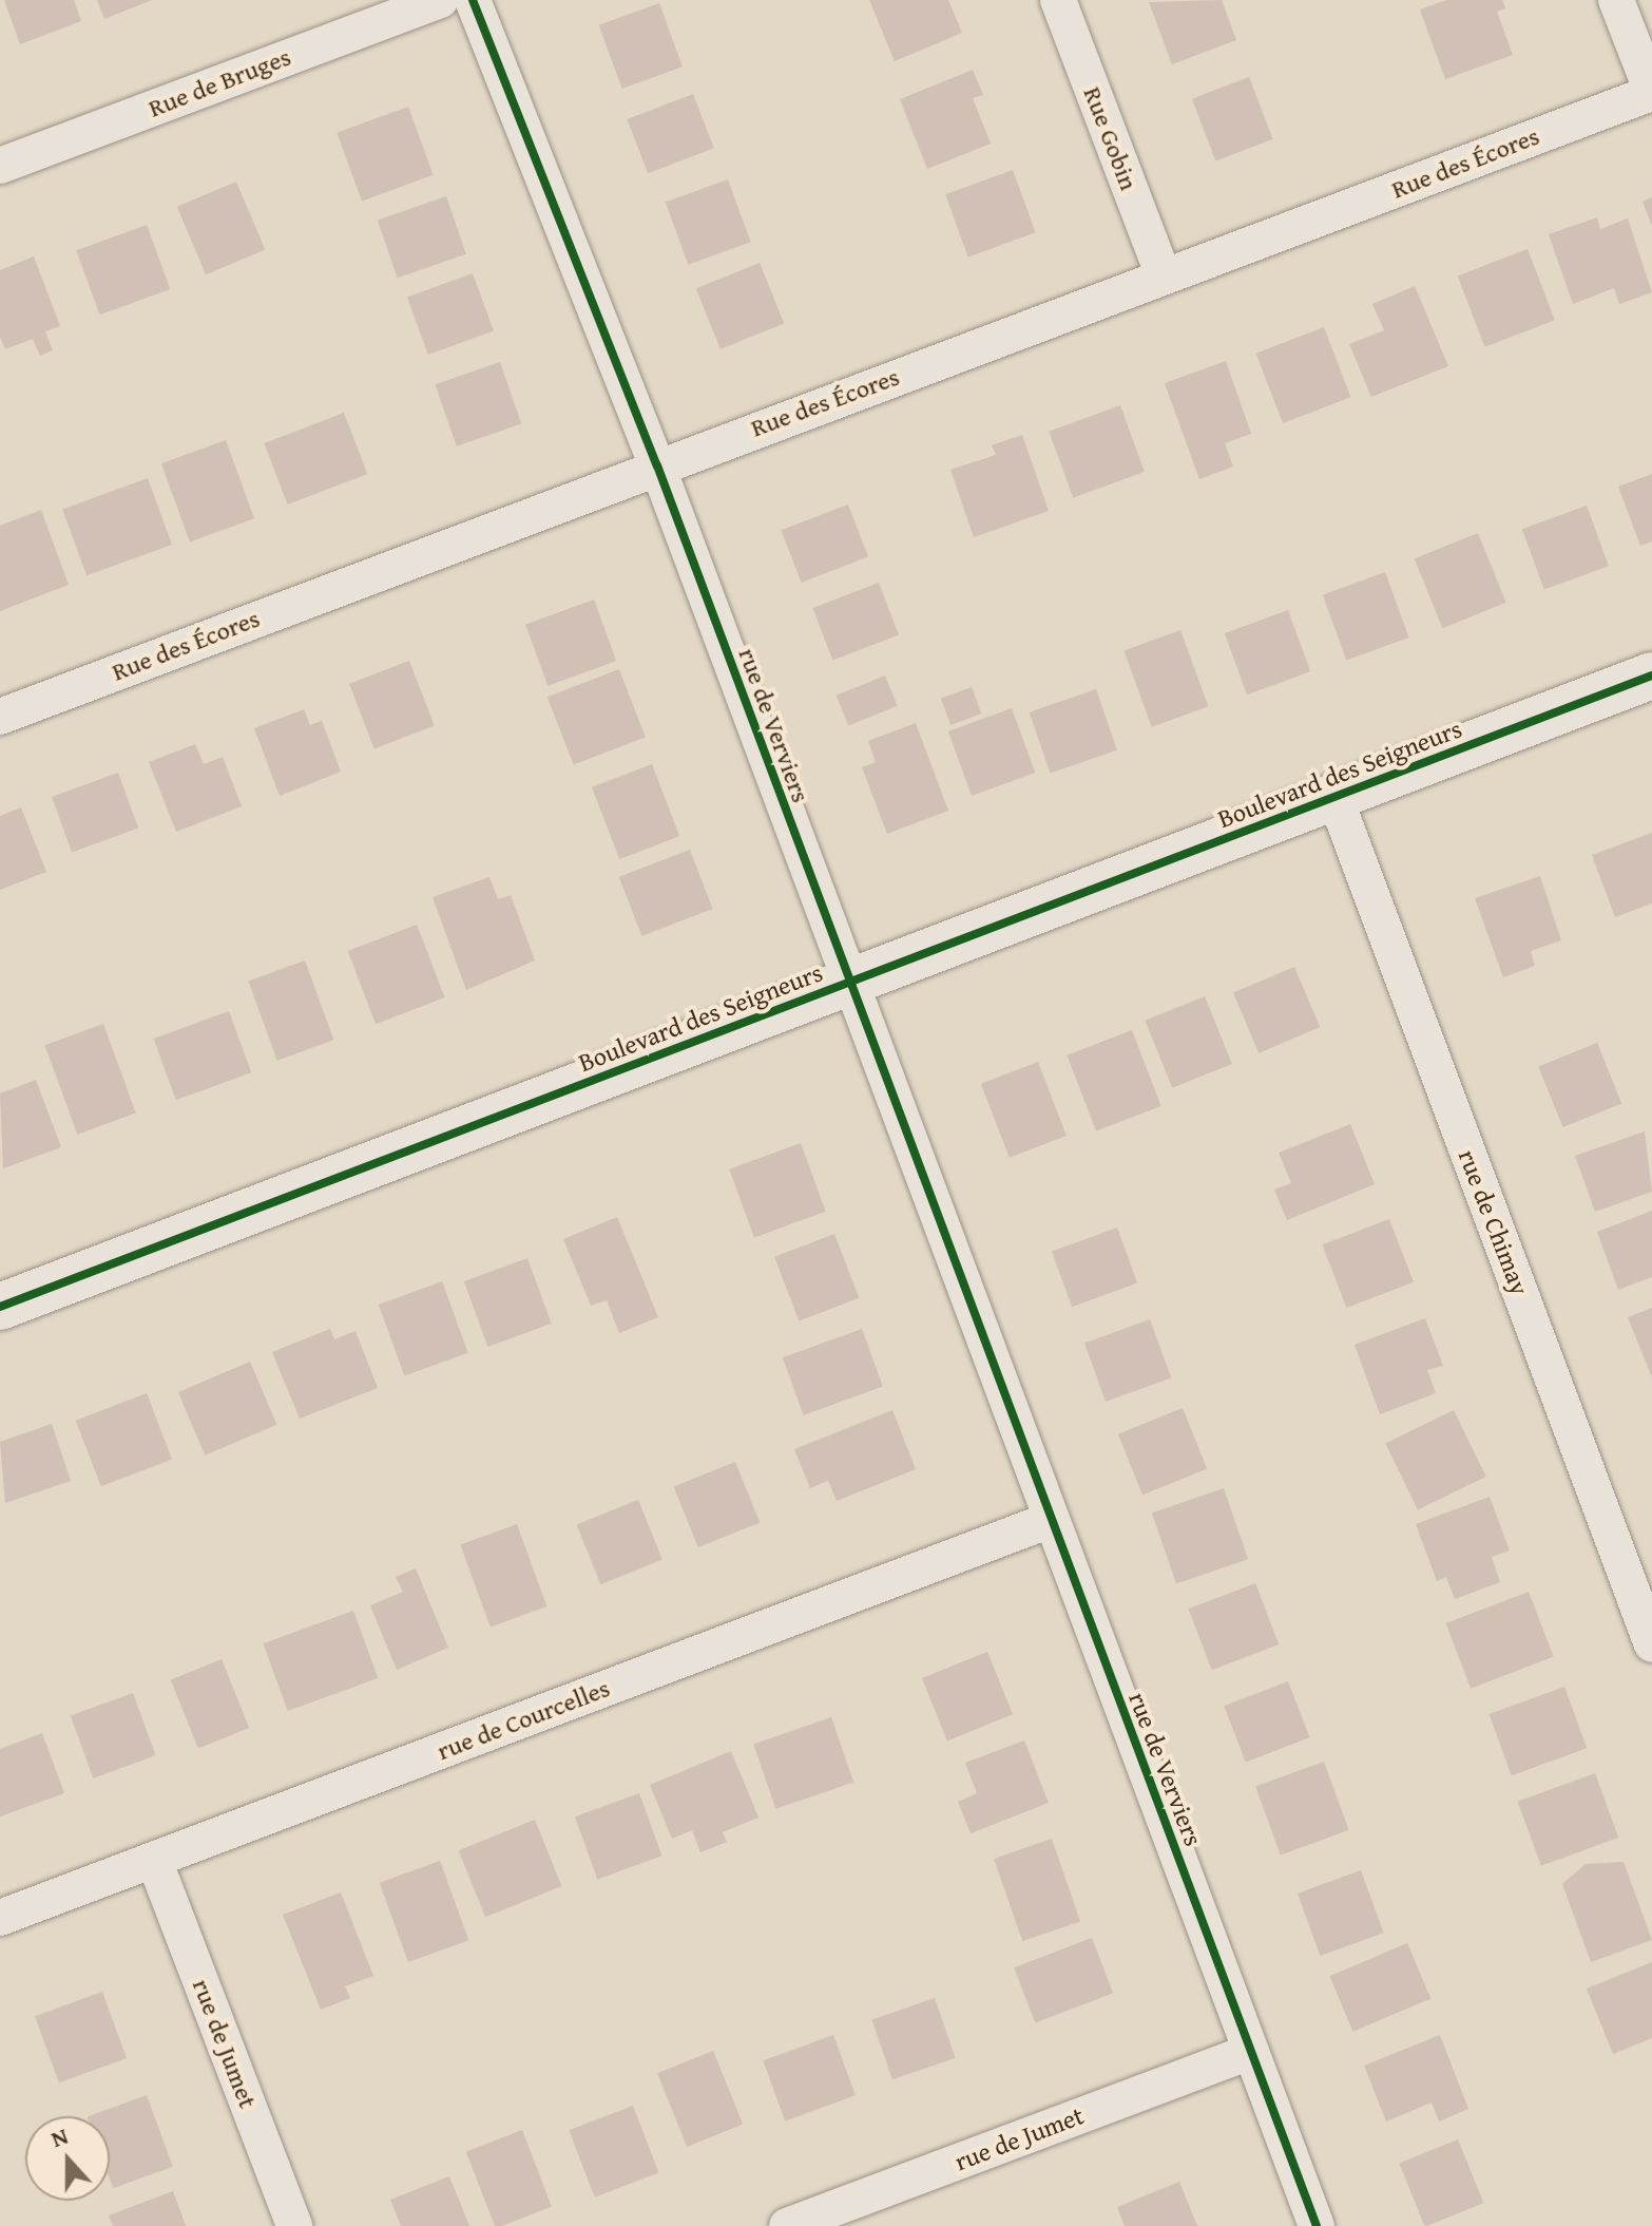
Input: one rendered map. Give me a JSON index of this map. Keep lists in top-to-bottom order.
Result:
{
  "streets": {
    "street": [
      "Rue de Bruges",
      "Rue Gobin",
      "Rue des Écores",
      "rue de Verviers",
      "Boulevard des Seigneurs",
      "rue de Chimay",
      "rue de Courcelles",
      "rue de Jumet"
    ]
  },
  "crossings": [
    ["Rue Gobin", "Rue des Écores"],
    ["Rue des Écores", "rue de Verviers"],
    ["rue de Verviers", "Boulevard des Seigneurs"],
    ["rue de Verviers", "rue de Courcelles"],
    ["rue de Verviers", "rue de Jumet"],
    ["Boulevard des Seigneurs", "rue de Chimay"],
    ["rue de Courcelles", "rue de Jumet"]
  ],
  "north": "top"
}
